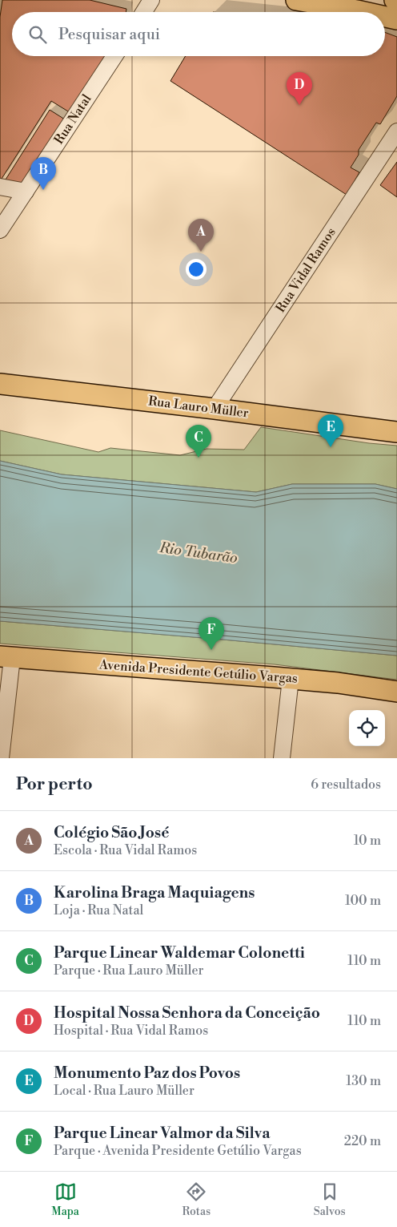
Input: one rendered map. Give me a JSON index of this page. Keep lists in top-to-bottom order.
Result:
{
  "streets": {
    "main road": ["Rua Lauro Müller", "Avenida Presidente Getúlio Vargas"],
    "street": ["Rua Natal", "Rua Vidal Ramos"]
  },
  "crossings": [
    ["Rua Vidal Ramos", "Rua Lauro Müller"]
  ],
  "water": ["Rio Tubarão"],
  "page": {
    "search": "Pesquisar aqui",
    "pins": [
      "D",
      "B",
      "A",
      "E",
      "C",
      "F"
    ],
    "heading": ["Por perto", "6 resultados"],
    "list": [
      {
        "mark": "A",
        "name": "Colégio São José",
        "note": "Escola · Rua Vidal Ramos",
        "value": "10 m"
      },
      {
        "mark": "B",
        "name": "Karolina Braga Maquiagens",
        "note": "Loja · Rua Natal",
        "value": "100 m"
      },
      {
        "mark": "C",
        "name": "Parque Linear Waldemar Colonetti",
        "note": "Parque · Rua Lauro Müller",
        "value": "110 m"
      },
      {
        "mark": "D",
        "name": "Hospital Nossa Senhora da Conceição",
        "note": "Hospital · Rua Vidal Ramos",
        "value": "110 m"
      },
      {
        "mark": "E",
        "name": "Monumento Paz dos Povos",
        "note": "Local · Rua Lauro Müller",
        "value": "130 m"
      },
      {
        "mark": "F",
        "name": "Parque Linear Valmor da Silva",
        "note": "Parque · Avenida Presidente Getúlio Vargas",
        "value": "220 m"
      }
    ],
    "nav": ["Mapa", "Rotas", "Salvos"]
  }
}
